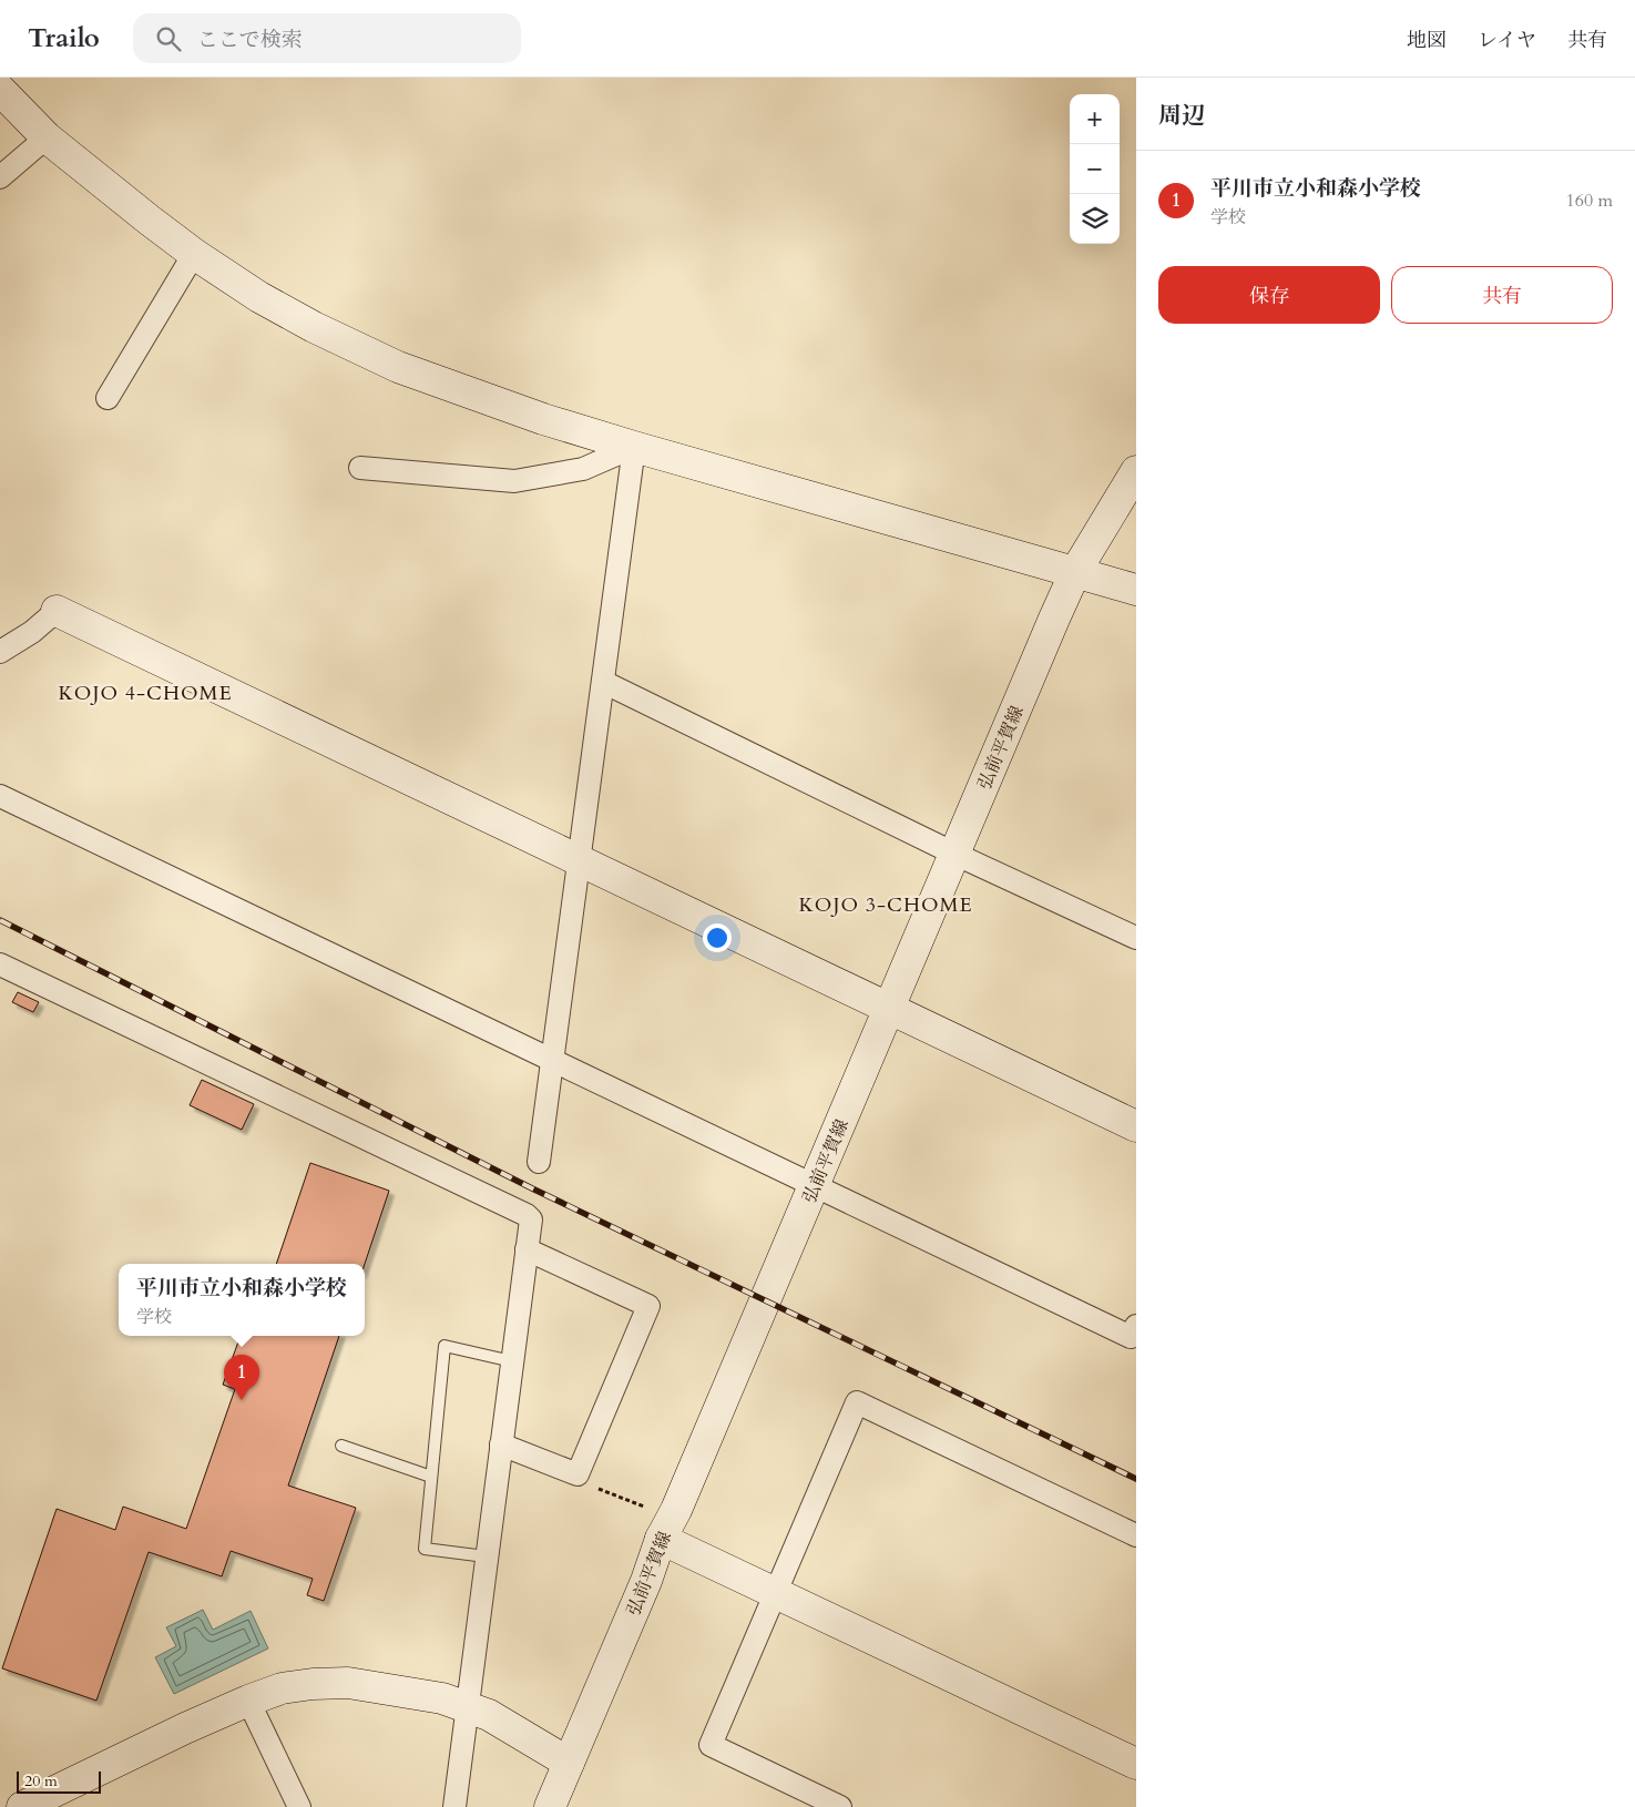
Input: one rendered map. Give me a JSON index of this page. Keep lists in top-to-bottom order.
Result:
{
  "streets": {
    "street": ["弘前平賀線"]
  },
  "districts": ["KOJO 4-CHOME", "KOJO 3-CHOME"],
  "scale_bar": "20 m",
  "page": {
    "header": "Trailo",
    "search": "ここで検索",
    "nav": ["地図", "レイヤ", "共有"],
    "heading": "周辺",
    "map_buttons": ["+", "−"],
    "list": [
      {
        "mark": "1",
        "name": "平川市立小和森小学校",
        "note": "学校",
        "value": "160 m"
      }
    ],
    "buttons": ["保存", "共有"],
    "popup": ["平川市立小和森小学校", "学校"],
    "pins": "1",
    "scale": "20 m"
  }
}
